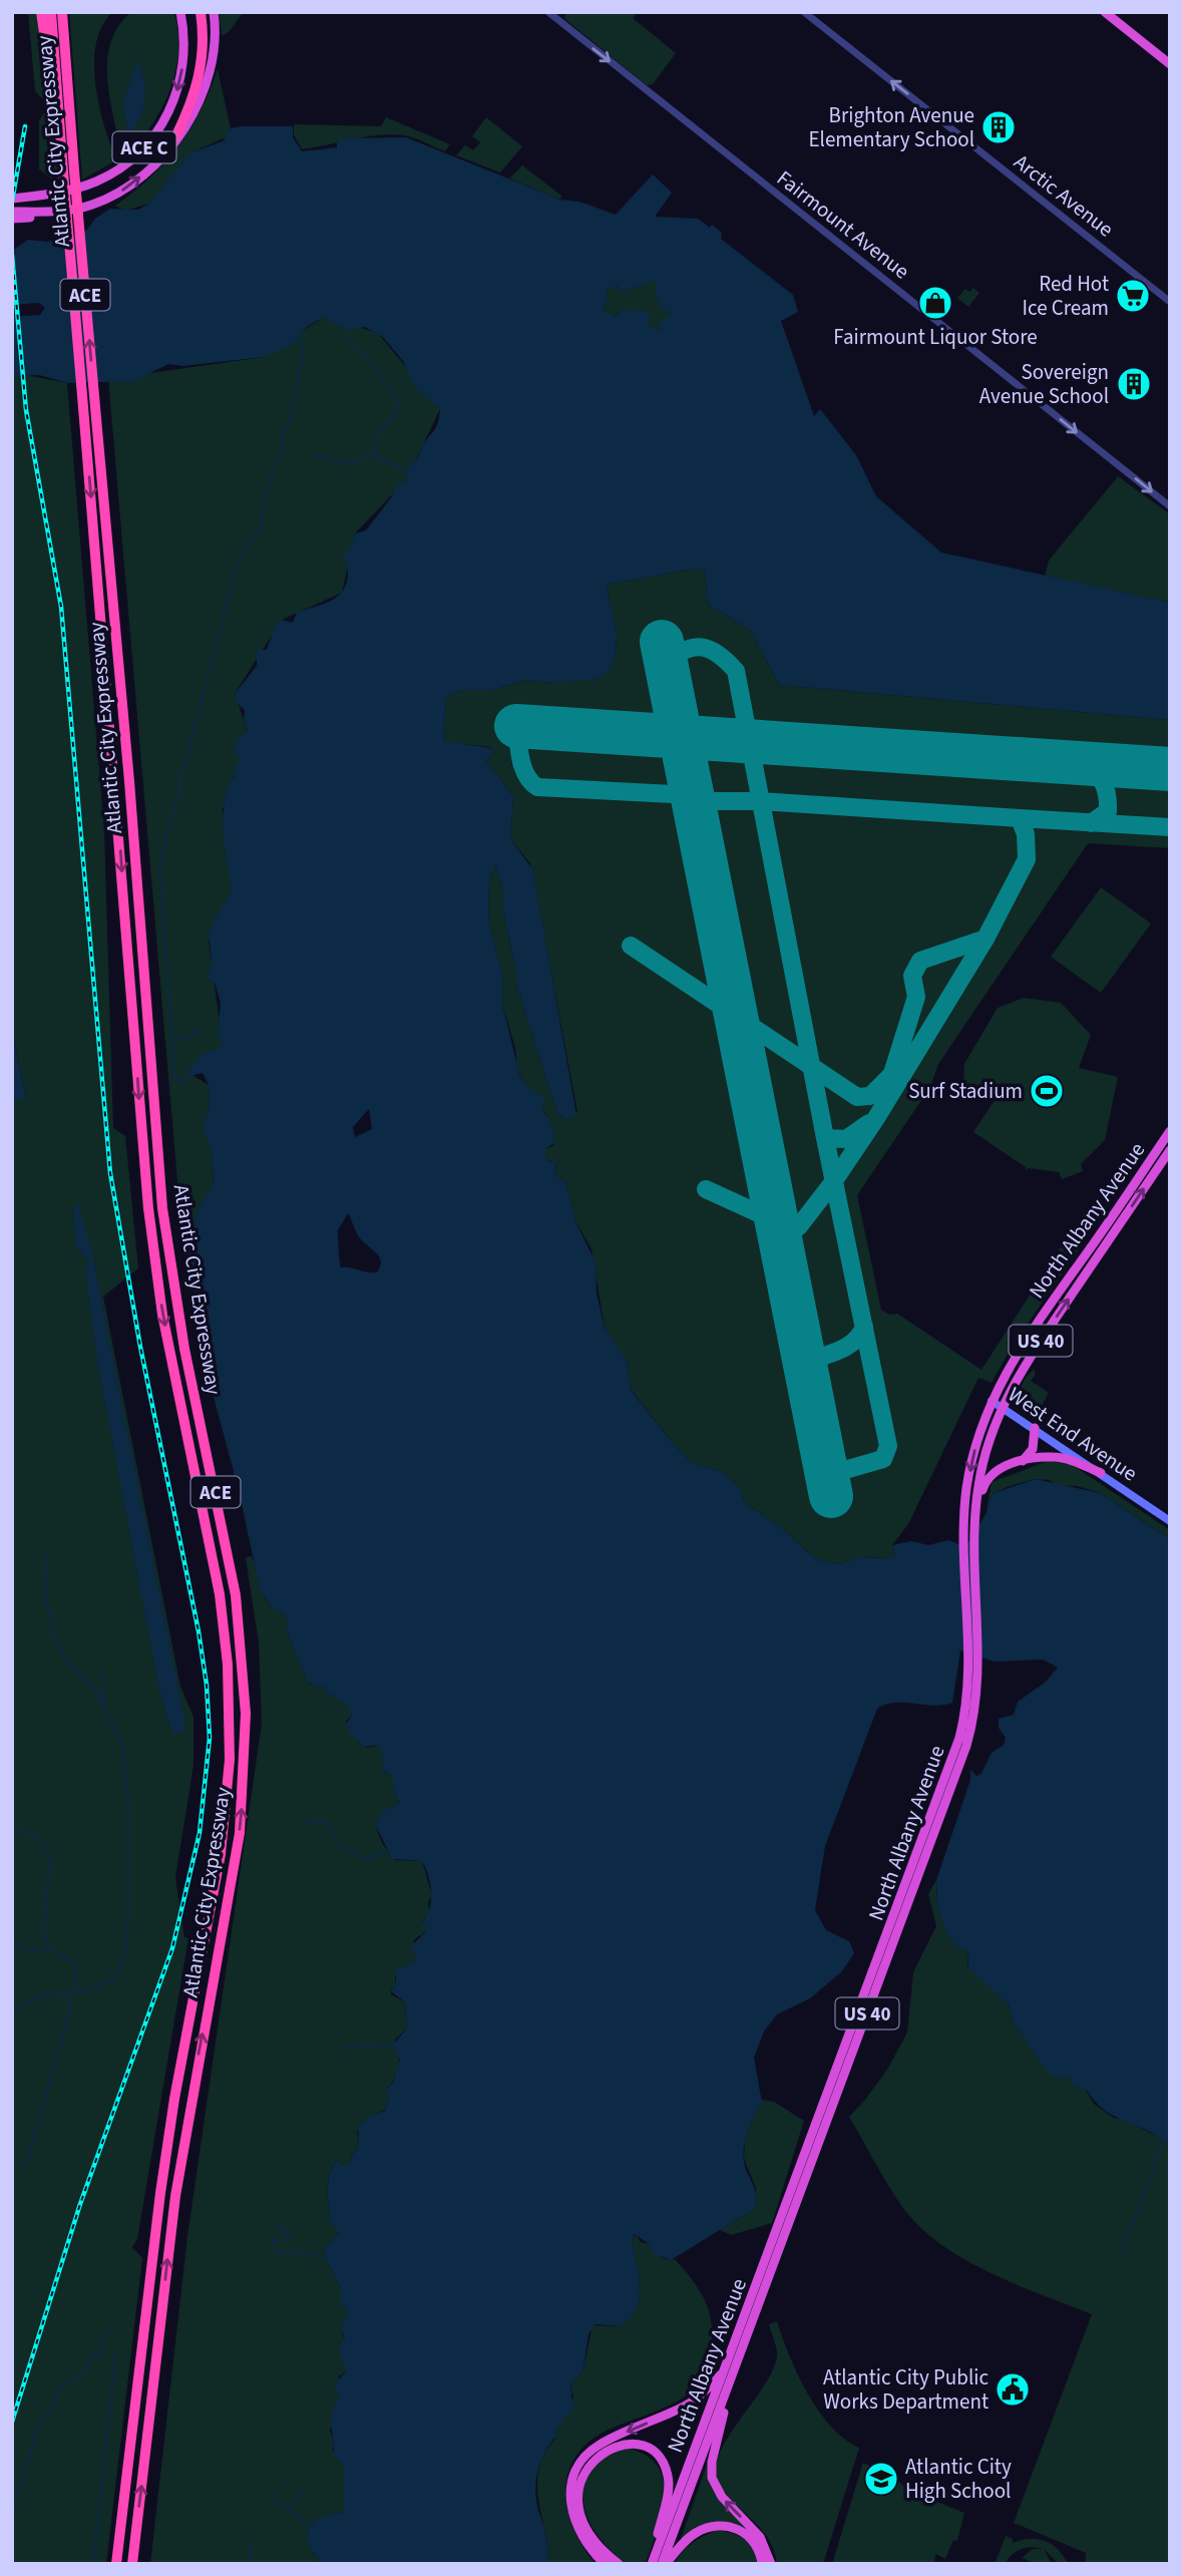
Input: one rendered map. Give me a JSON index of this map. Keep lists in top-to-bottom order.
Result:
{
  "streets": {
    "highway": [
      "Atlantic City Expressway",
      "ACE C",
      "ACE",
      "North Albany Avenue",
      "US 40"
    ],
    "main road": ["West End Avenue"],
    "street": ["Arctic Avenue", "Fairmount Avenue"]
  },
  "crossings": [
    ["North Albany Avenue", "West End Avenue"]
  ],
  "one_way": ["Arctic Avenue", "Fairmount Avenue"],
  "places": {
    "building": ["Brighton Avenue Elementary School", "Sovereign Avenue School"],
    "supermarket": ["Red Hot Ice Cream"],
    "shop": ["Fairmount Liquor Store"],
    "sports": ["Surf Stadium"],
    "public building": ["Atlantic City Public Works Department"],
    "school or university": ["Atlantic City High School"]
  }
}
